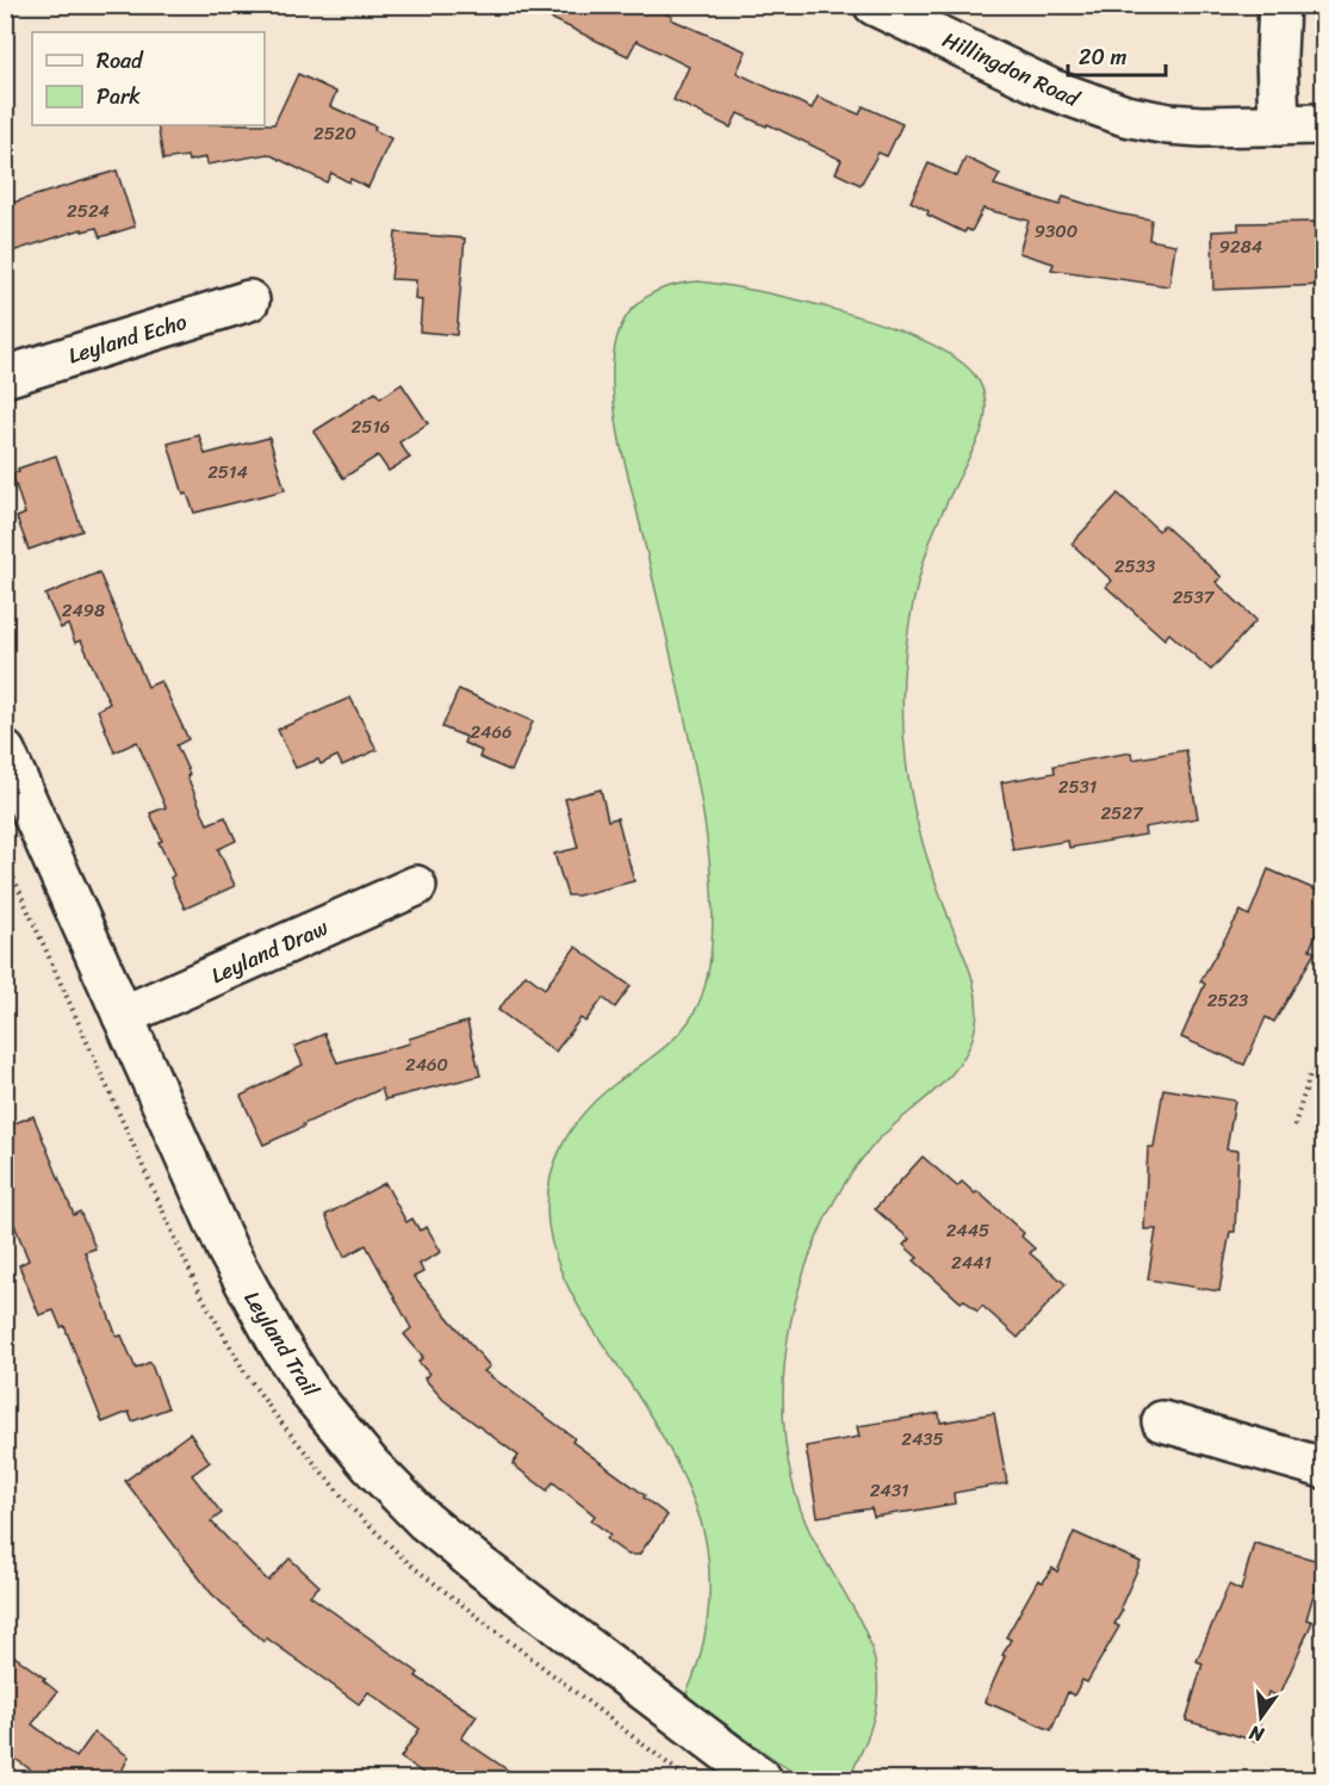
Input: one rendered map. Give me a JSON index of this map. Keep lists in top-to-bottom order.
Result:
{
  "streets": {
    "street": [
      "Hillingdon Road",
      "Leyland Echo",
      "Leyland Draw",
      "Leyland Trail"
    ]
  },
  "crossings": [
    ["Leyland Draw", "Leyland Trail"]
  ],
  "house_numbers": [
    "2520",
    "2524",
    "9300",
    "9284",
    "2516",
    "2514",
    "2533",
    "2537",
    "2498",
    "2466",
    "2531",
    "2527",
    "2523",
    "2460",
    "2445",
    "2441",
    "2435",
    "2431"
  ],
  "legend": ["Road", "Park"],
  "scale_bar": "20 m",
  "north": "bottom"
}
